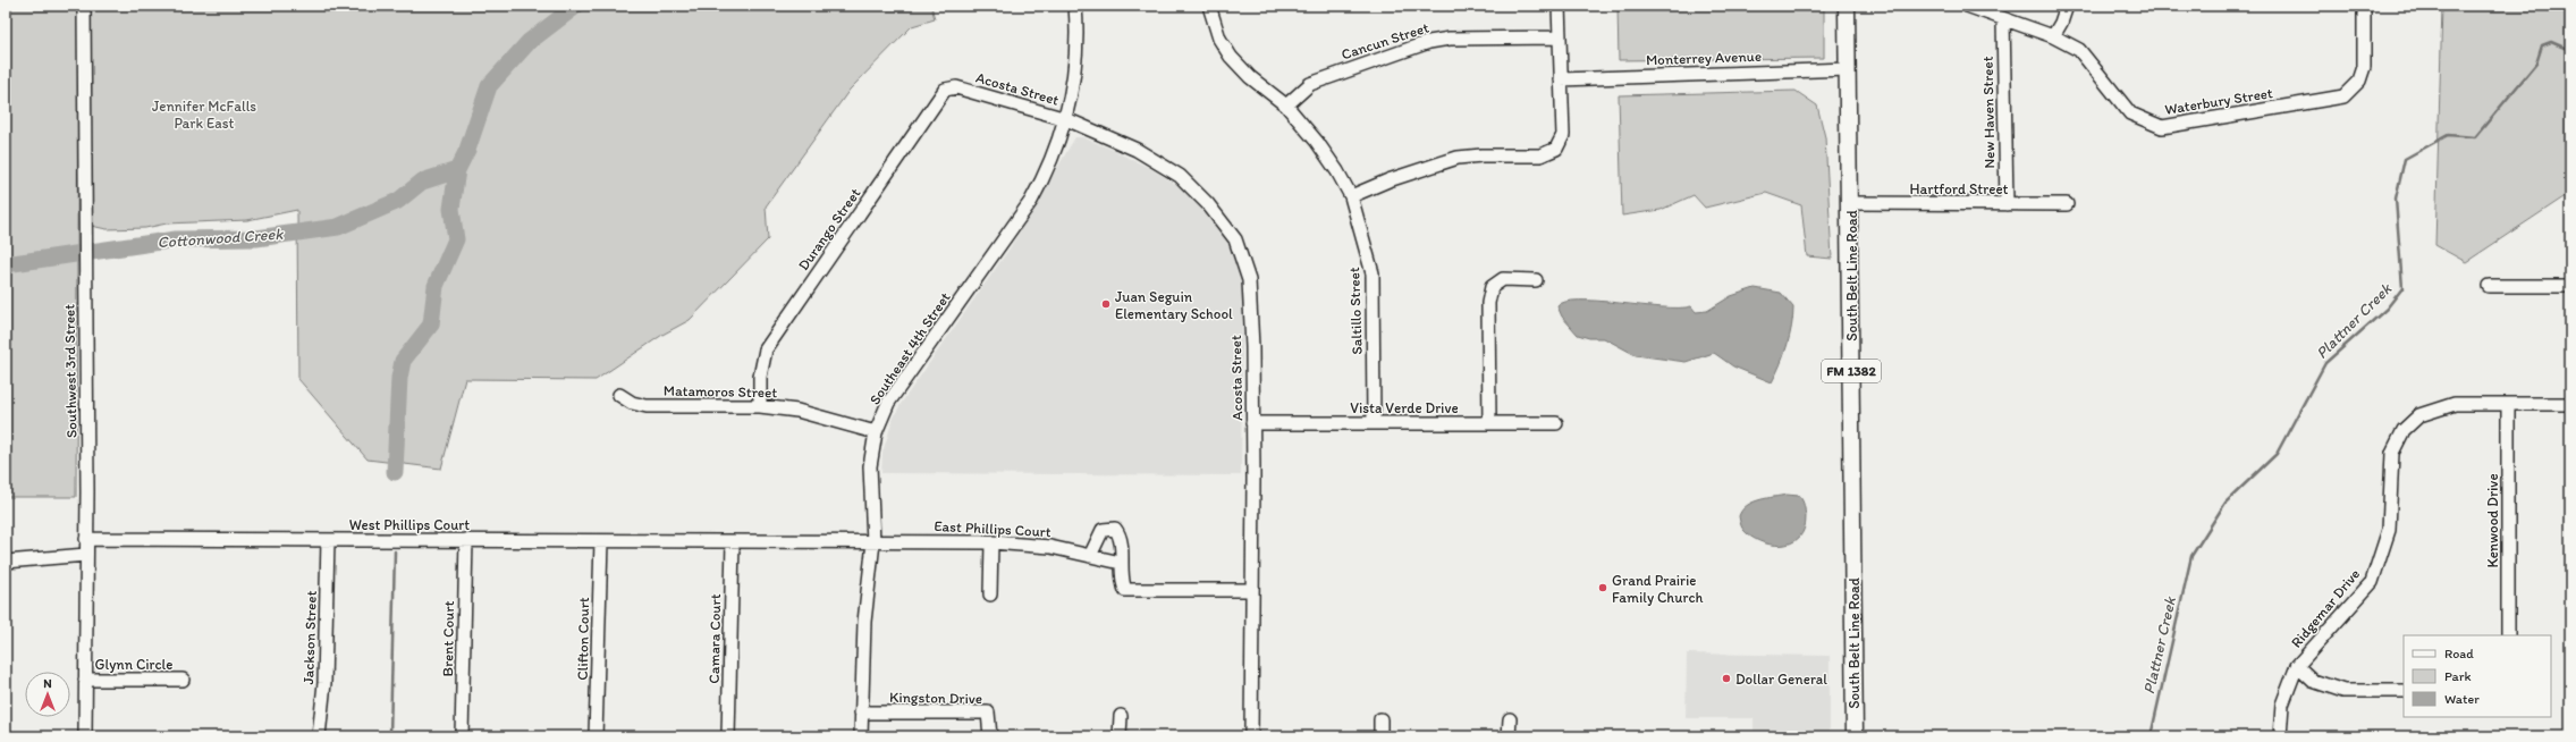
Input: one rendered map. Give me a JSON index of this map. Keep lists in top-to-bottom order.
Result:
{
  "streets": {
    "main road": ["South Belt Line Road", "FM 1382"],
    "street": [
      "Cancun Street",
      "Monterrey Avenue",
      "Acosta Street",
      "Waterbury Street",
      "New Haven Street",
      "Hartford Street",
      "Durango Street",
      "Saltillo Street",
      "Southeast 4th Street",
      "Southwest 3rd Street",
      "Matamoros Street",
      "Vista Verde Drive",
      "Kenwood Drive",
      "West Phillips Court",
      "East Phillips Court",
      "Ridgemar Drive",
      "Jackson Street",
      "Brent Court",
      "Clifton Court",
      "Camara Court",
      "Glynn Circle",
      "Kingston Drive"
    ]
  },
  "crossings": [
    ["Cancun Street", "Saltillo Street"],
    ["Monterrey Avenue", "South Belt Line Road"],
    ["Acosta Street", "Durango Street"],
    ["Acosta Street", "Southeast 4th Street"],
    ["Acosta Street", "Vista Verde Drive"],
    ["Waterbury Street", "New Haven Street"],
    ["New Haven Street", "Hartford Street"],
    ["Hartford Street", "South Belt Line Road"],
    ["Durango Street", "Matamoros Street"],
    ["Saltillo Street", "Vista Verde Drive"],
    ["Southeast 4th Street", "Matamoros Street"],
    ["Southeast 4th Street", "East Phillips Court"],
    ["Southeast 4th Street", "Kingston Drive"],
    ["Southwest 3rd Street", "West Phillips Court"],
    ["Southwest 3rd Street", "Glynn Circle"],
    ["Kenwood Drive", "Ridgemar Drive"],
    ["West Phillips Court", "East Phillips Court"],
    ["West Phillips Court", "Jackson Street"],
    ["West Phillips Court", "Brent Court"],
    ["West Phillips Court", "Clifton Court"],
    ["West Phillips Court", "Camara Court"],
    ["East Phillips Court", "Camara Court"]
  ],
  "water": ["Cottonwood Creek", "Plattner Creek"],
  "parks": ["Jennifer McFalls Park East"],
  "places": ["Juan Seguin Elementary School", "Grand Prairie Family Church", "Dollar General"],
  "legend": ["Road", "Park", "Water"],
  "north": "top"
}
